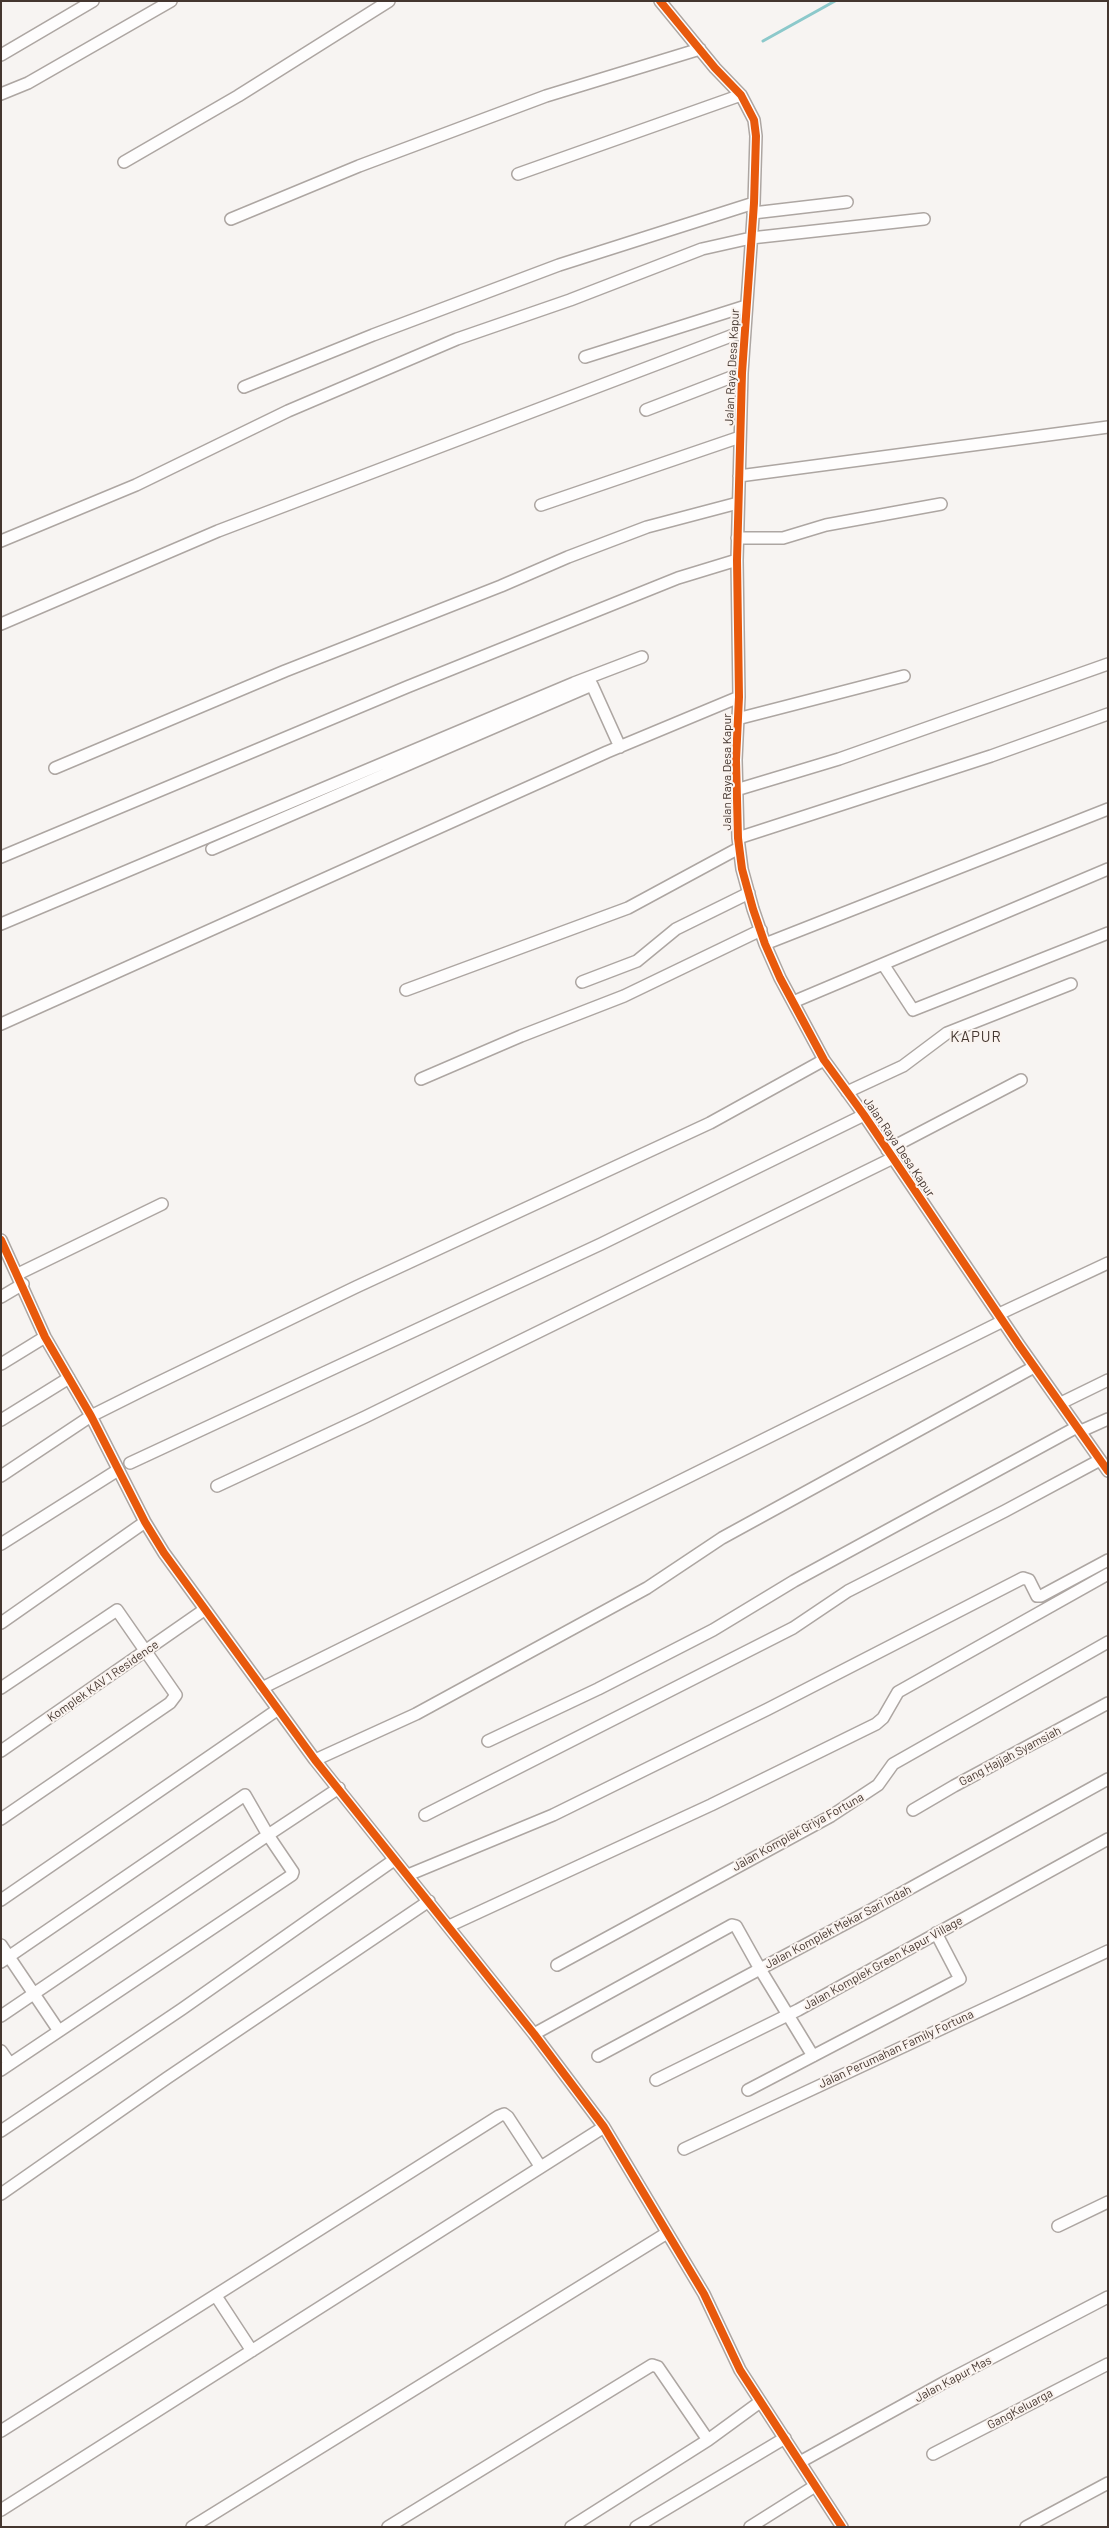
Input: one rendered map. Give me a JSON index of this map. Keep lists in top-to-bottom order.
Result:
{
  "streets": {
    "street": [
      "Jalan Raya Desa Kapur",
      "Komplek KAV 1 Residence",
      "Gang Hajjah Syamsiah",
      "Jalan Komplek Griya Fortuna",
      "Jalan Komplek Mekar Sari Indah",
      "Jalan Komplek Green Kapur Village",
      "Jalan Perumahan Family Fortuna",
      "Jalan Kapur Mas",
      "GangKeluarga"
    ]
  },
  "districts": ["KAPUR"]
}
